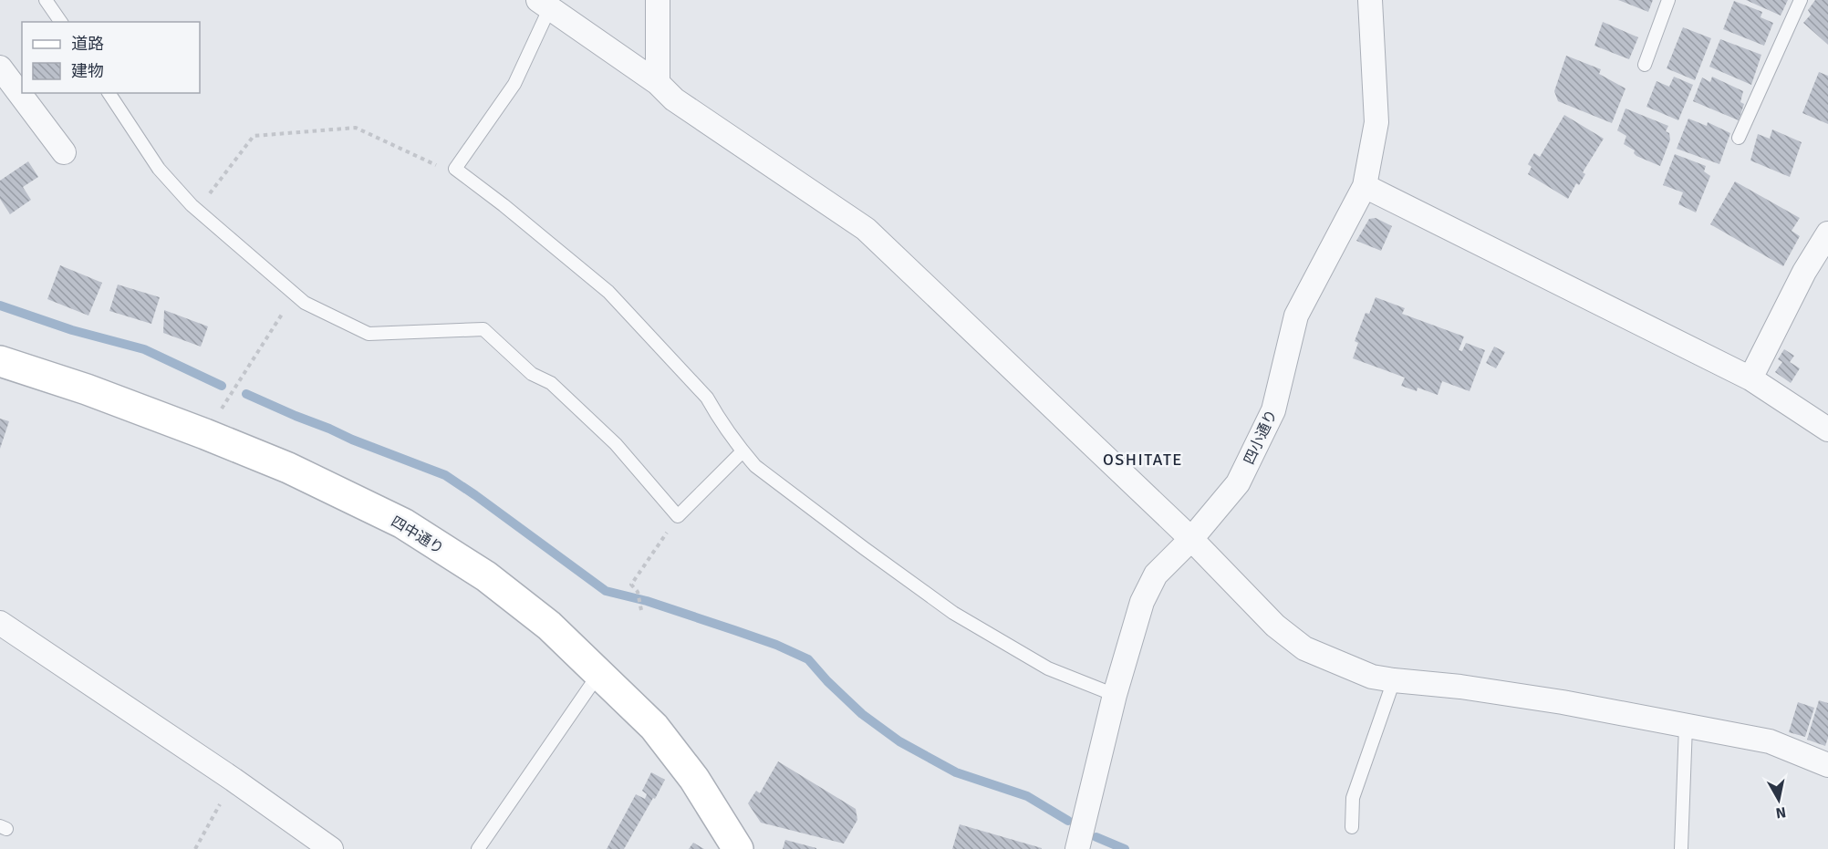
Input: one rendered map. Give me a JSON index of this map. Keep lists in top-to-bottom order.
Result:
{
  "streets": {
    "street": ["四小通り", "四中通り"]
  },
  "districts": ["OSHITATE"],
  "legend": ["道路", "建物"],
  "north": "bottom"
}
